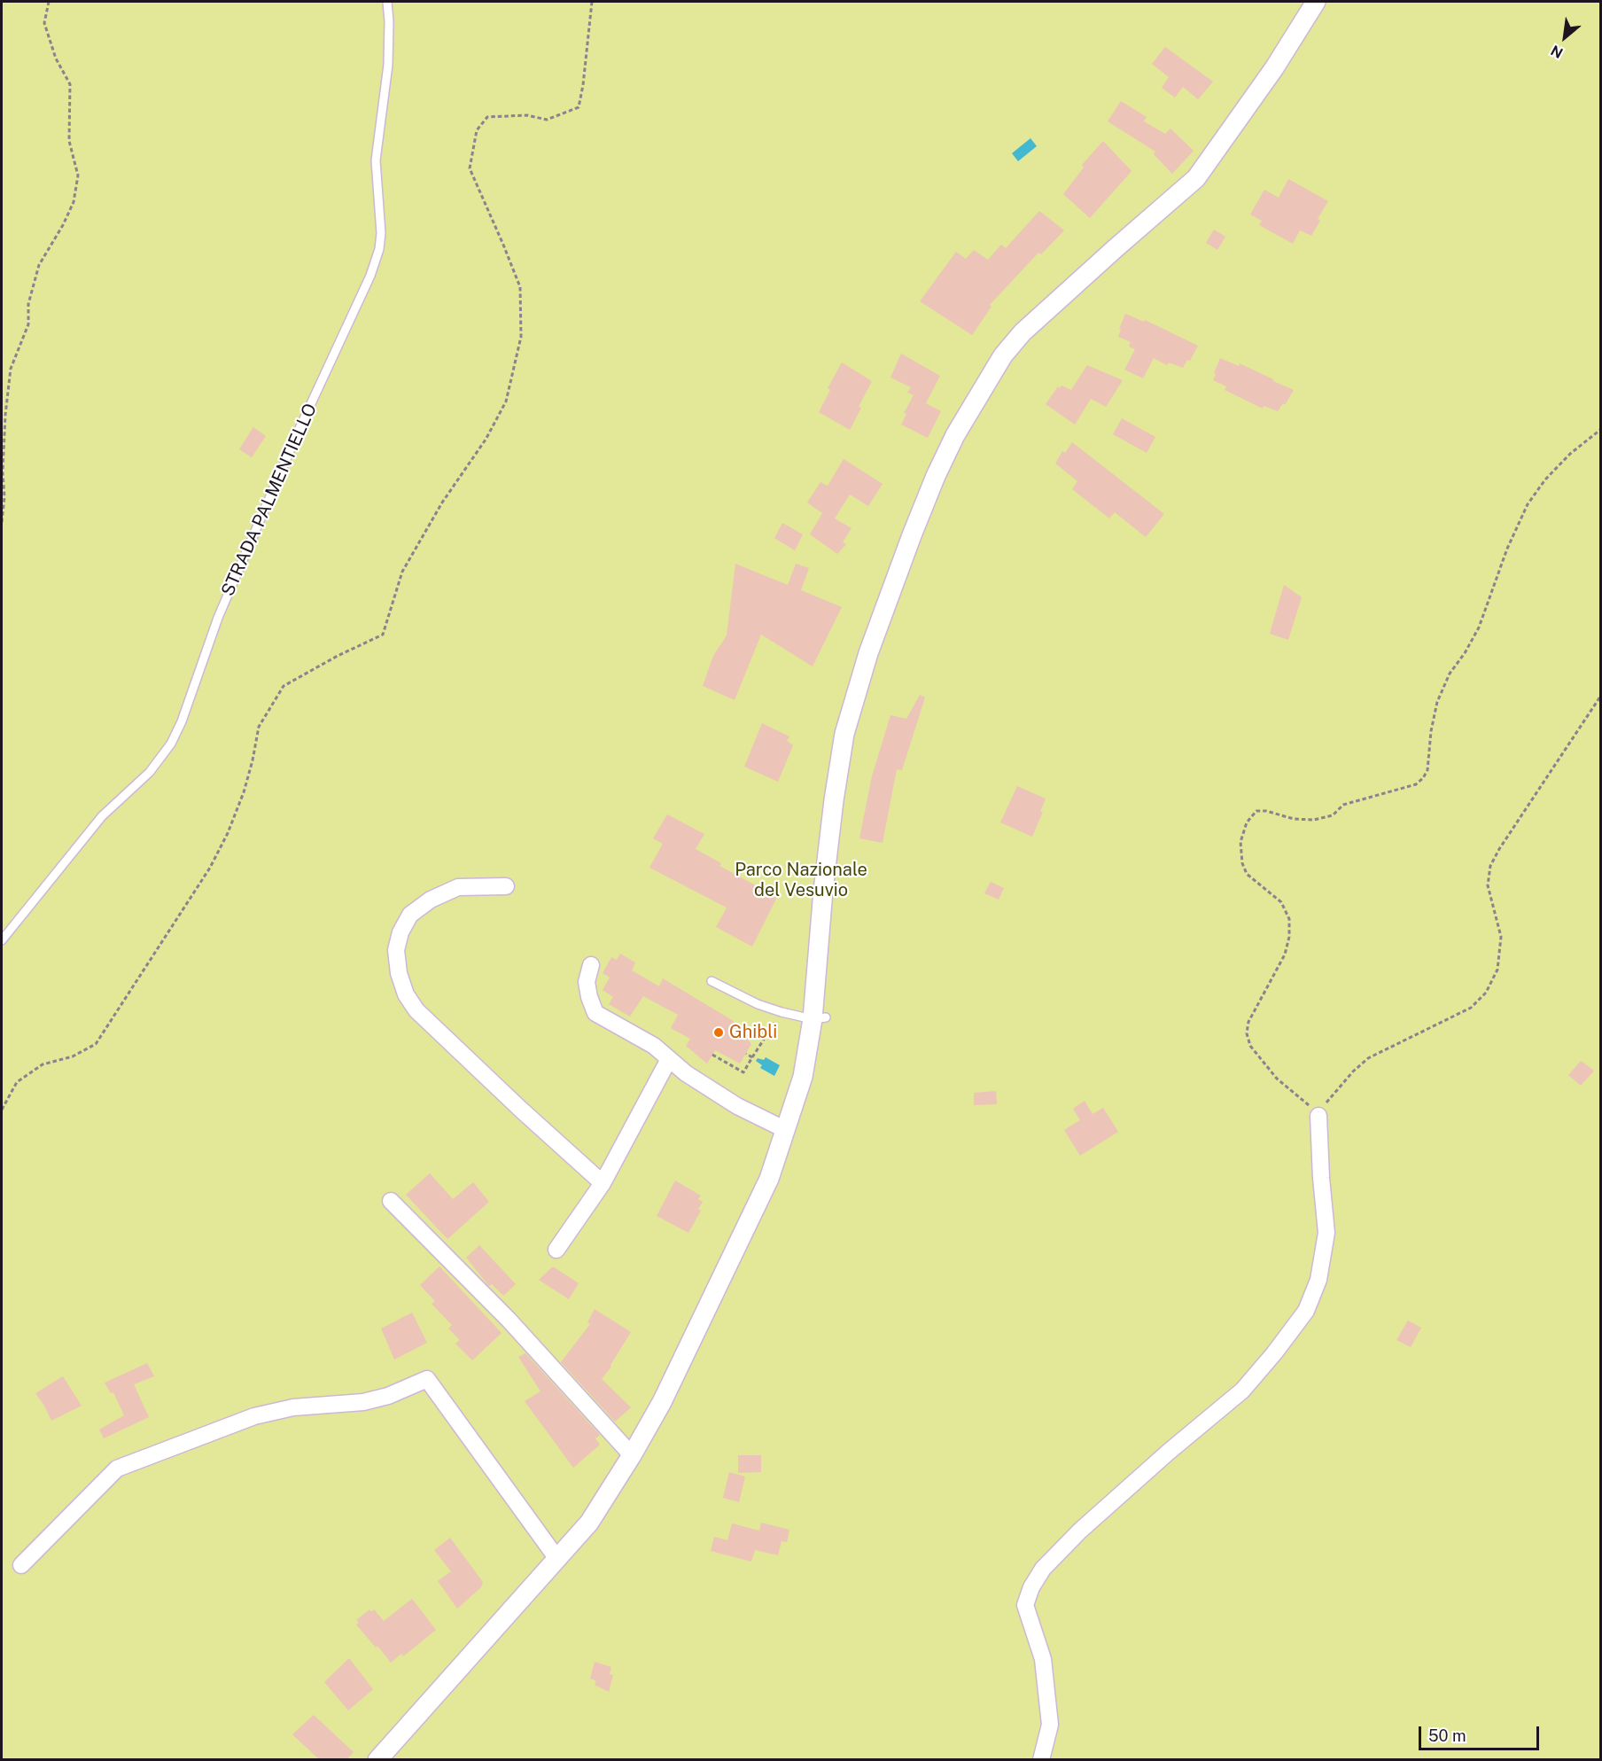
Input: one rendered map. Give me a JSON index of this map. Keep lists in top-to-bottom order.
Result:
{
  "streets": {
    "lane": ["STRADA PALMENTIELLO"]
  },
  "parks": ["Parco Nazionale del Vesuvio"],
  "places": ["Ghibli"],
  "scale_bar": "50 m",
  "north": "bottom left"
}
